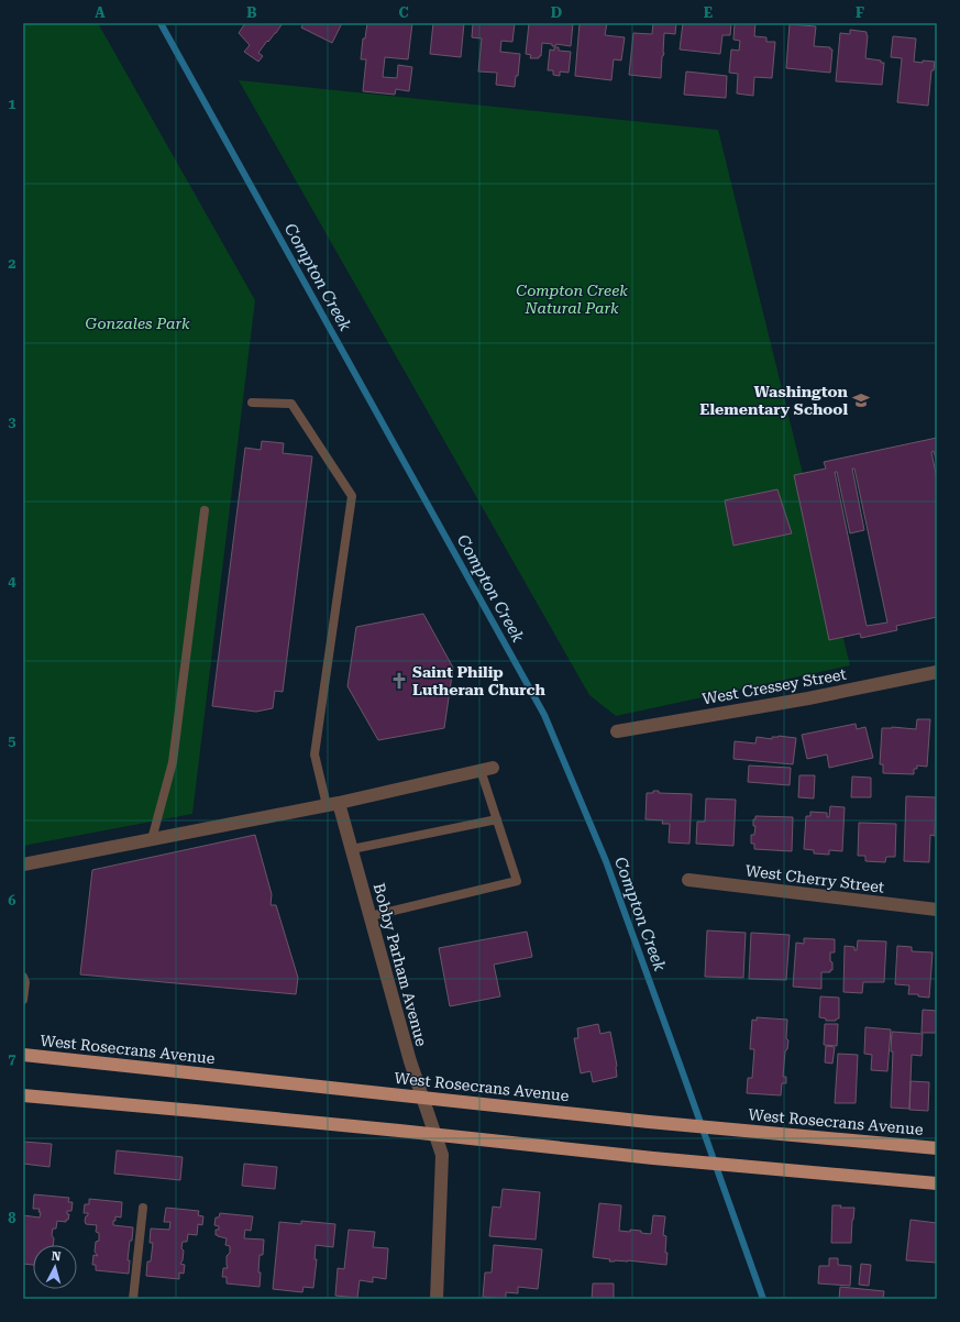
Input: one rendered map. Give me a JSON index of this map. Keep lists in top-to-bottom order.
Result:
{
  "streets": {
    "main road": ["West Rosecrans Avenue"],
    "street": ["West Cressey Street", "West Cherry Street", "Bobby Parham Avenue"]
  },
  "crossings": [
    ["Bobby Parham Avenue", "West Rosecrans Avenue"]
  ],
  "water": ["Compton Creek"],
  "parks": ["Compton Creek Natural Park", "Gonzales Park"],
  "places": {
    "school or university": ["Washington Elementary School"],
    "church": ["Saint Philip Lutheran Church"]
  },
  "north": "top",
  "grid": {
    "columns": [
      "A",
      "B",
      "C",
      "D",
      "E",
      "F"
    ],
    "rows": [
      "1",
      "2",
      "3",
      "4",
      "5",
      "6",
      "7",
      "8"
    ]
  }
}
